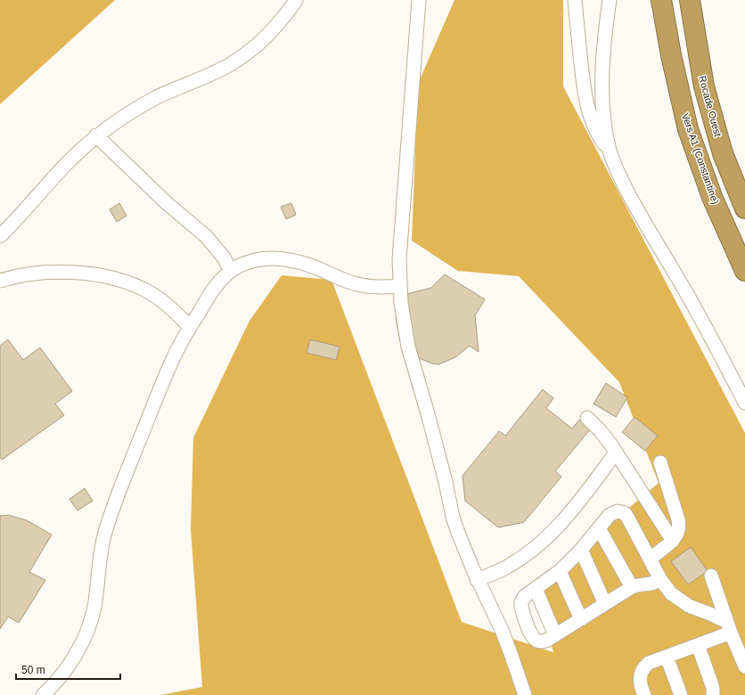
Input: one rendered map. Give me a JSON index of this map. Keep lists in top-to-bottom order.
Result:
{
  "streets": {
    "highway": ["Rocade Ouest", "Vers A1 (Constantine)"]
  },
  "scale_bar": "50 m"
}
